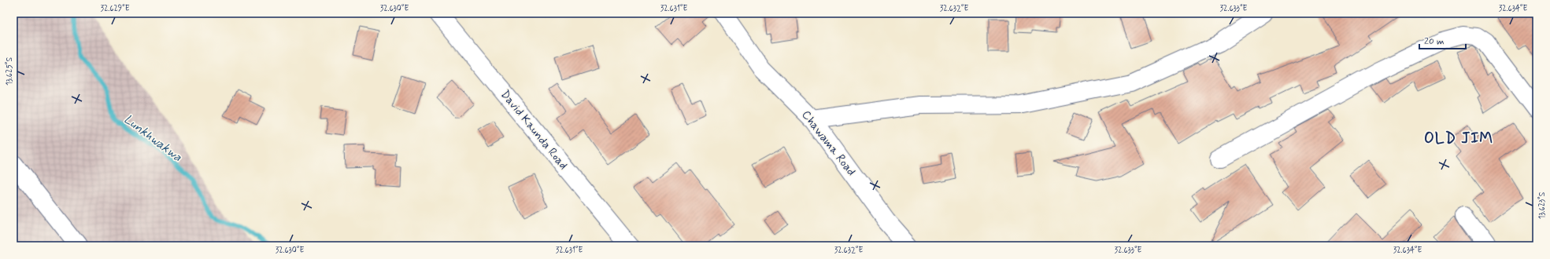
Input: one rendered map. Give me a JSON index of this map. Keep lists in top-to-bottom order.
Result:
{
  "streets": {
    "street": ["David Kaunda Road", "Chawama Road"]
  },
  "districts": ["OLD JIM"],
  "water": ["Lunkhwakwa"],
  "scale_bar": "20 m",
  "coordinates": [
    "32.629°E",
    "32.630°E",
    "32.631°E",
    "32.632°E",
    "32.633°E",
    "32.634°E",
    "13.625°S",
    "13.623°S"
  ]
}
